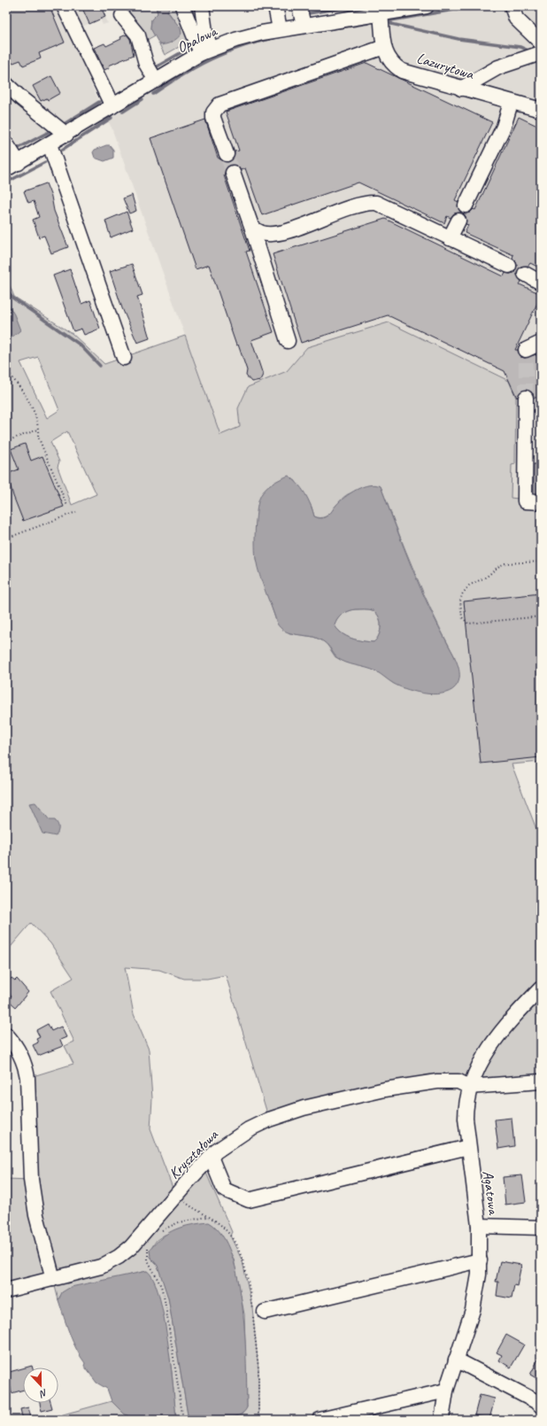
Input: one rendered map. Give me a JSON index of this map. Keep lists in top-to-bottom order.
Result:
{
  "streets": {
    "street": [
      "Opalowa",
      "Lazurytowa",
      "Kryształowa",
      "Agatowa"
    ]
  },
  "crossings": [
    ["Opalowa", "Lazurytowa"],
    ["Kryształowa", "Agatowa"]
  ],
  "north": "bottom"
}
